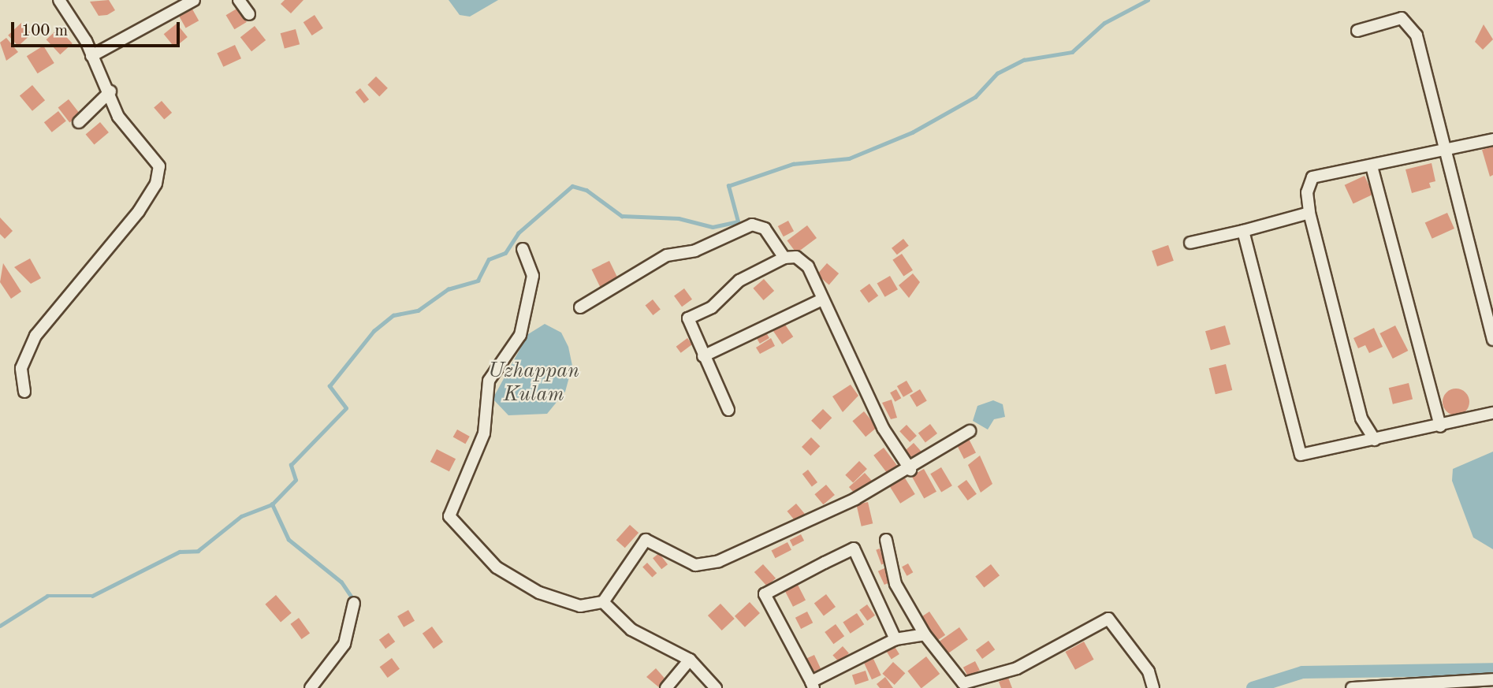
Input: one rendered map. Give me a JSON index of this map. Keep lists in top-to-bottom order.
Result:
{
  "water": ["Uzhappan Kulam"],
  "scale_bar": "100 m"
}
